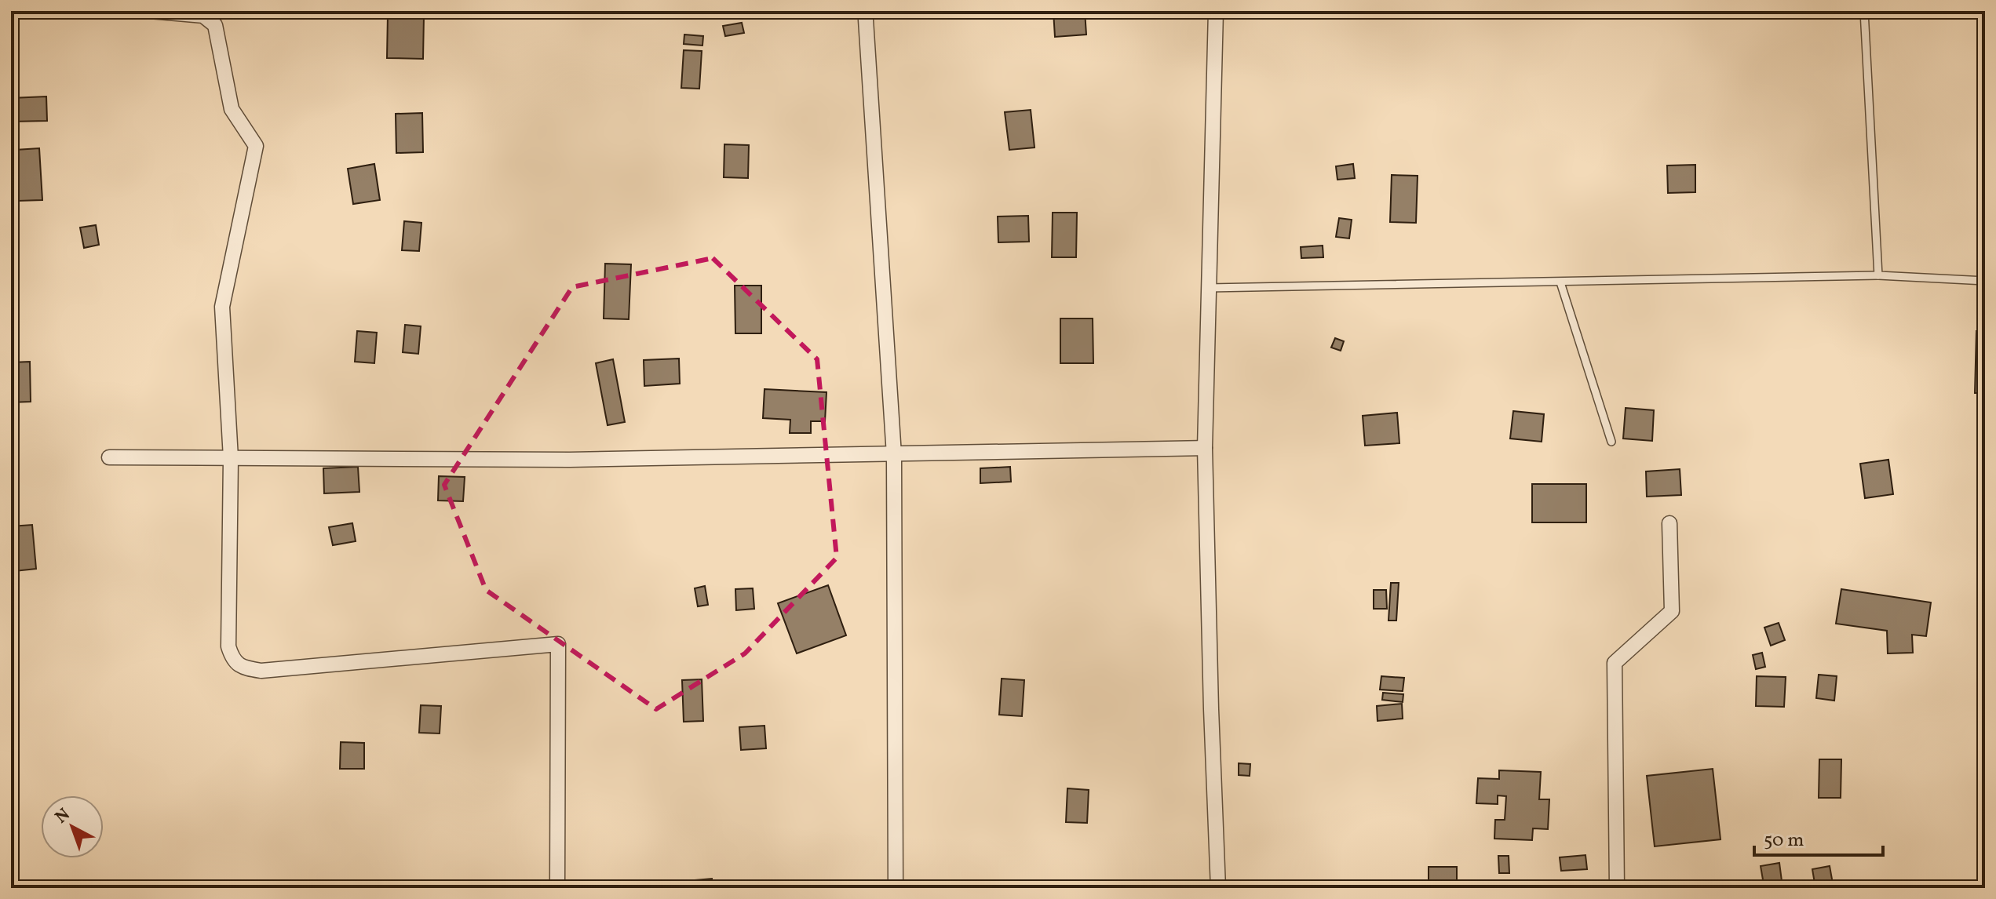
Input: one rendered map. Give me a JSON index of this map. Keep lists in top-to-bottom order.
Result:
{
  "scale_bar": "50 m",
  "north": "top left"
}
